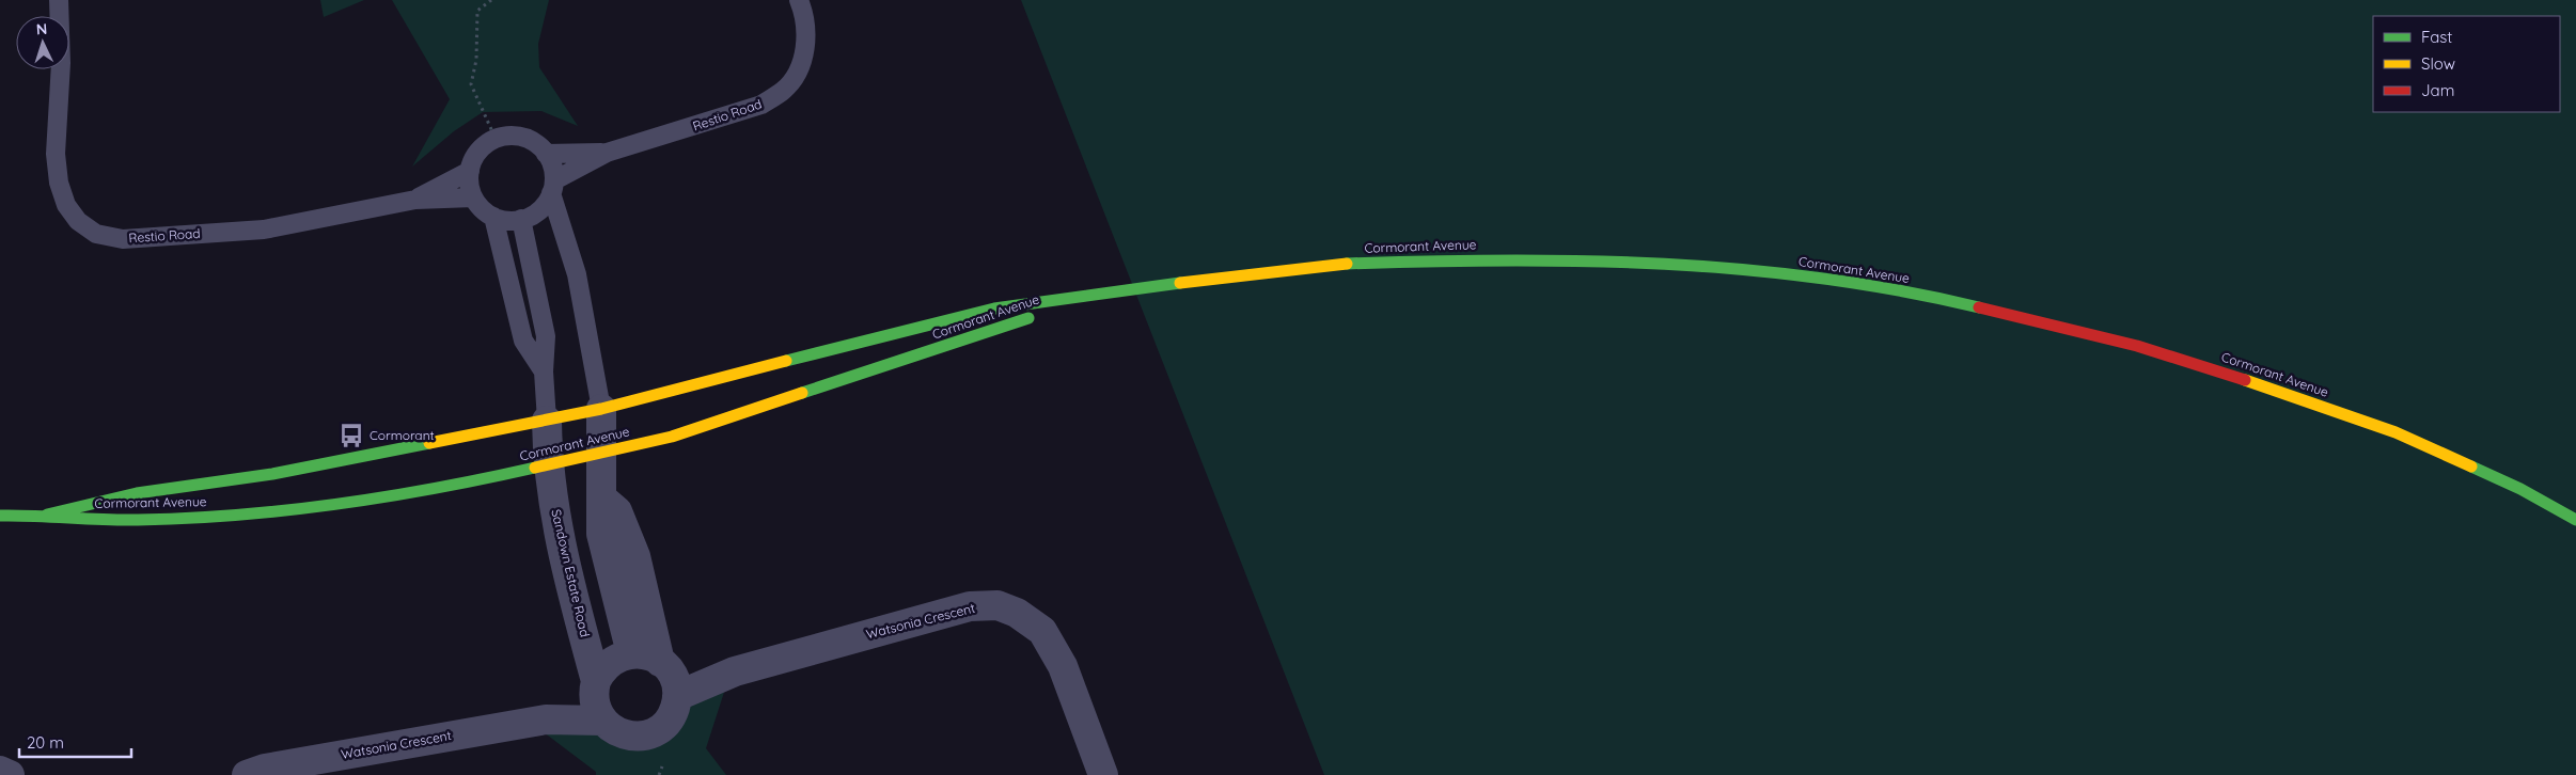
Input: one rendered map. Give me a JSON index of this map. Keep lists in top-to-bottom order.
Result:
{
  "streets": {
    "street": ["Cormorant Avenue", "Sandown Estate Road", "Watsonia Crescent"],
    "lane": ["Restio Road"]
  },
  "crossings": [
    ["Cormorant Avenue", "Sandown Estate Road"],
    ["Sandown Estate Road", "Watsonia Crescent"]
  ],
  "places": {
    "bus stop": ["Cormorant"]
  },
  "legend": ["Fast", "Slow", "Jam"],
  "scale_bar": "20 m",
  "north": "top"
}
